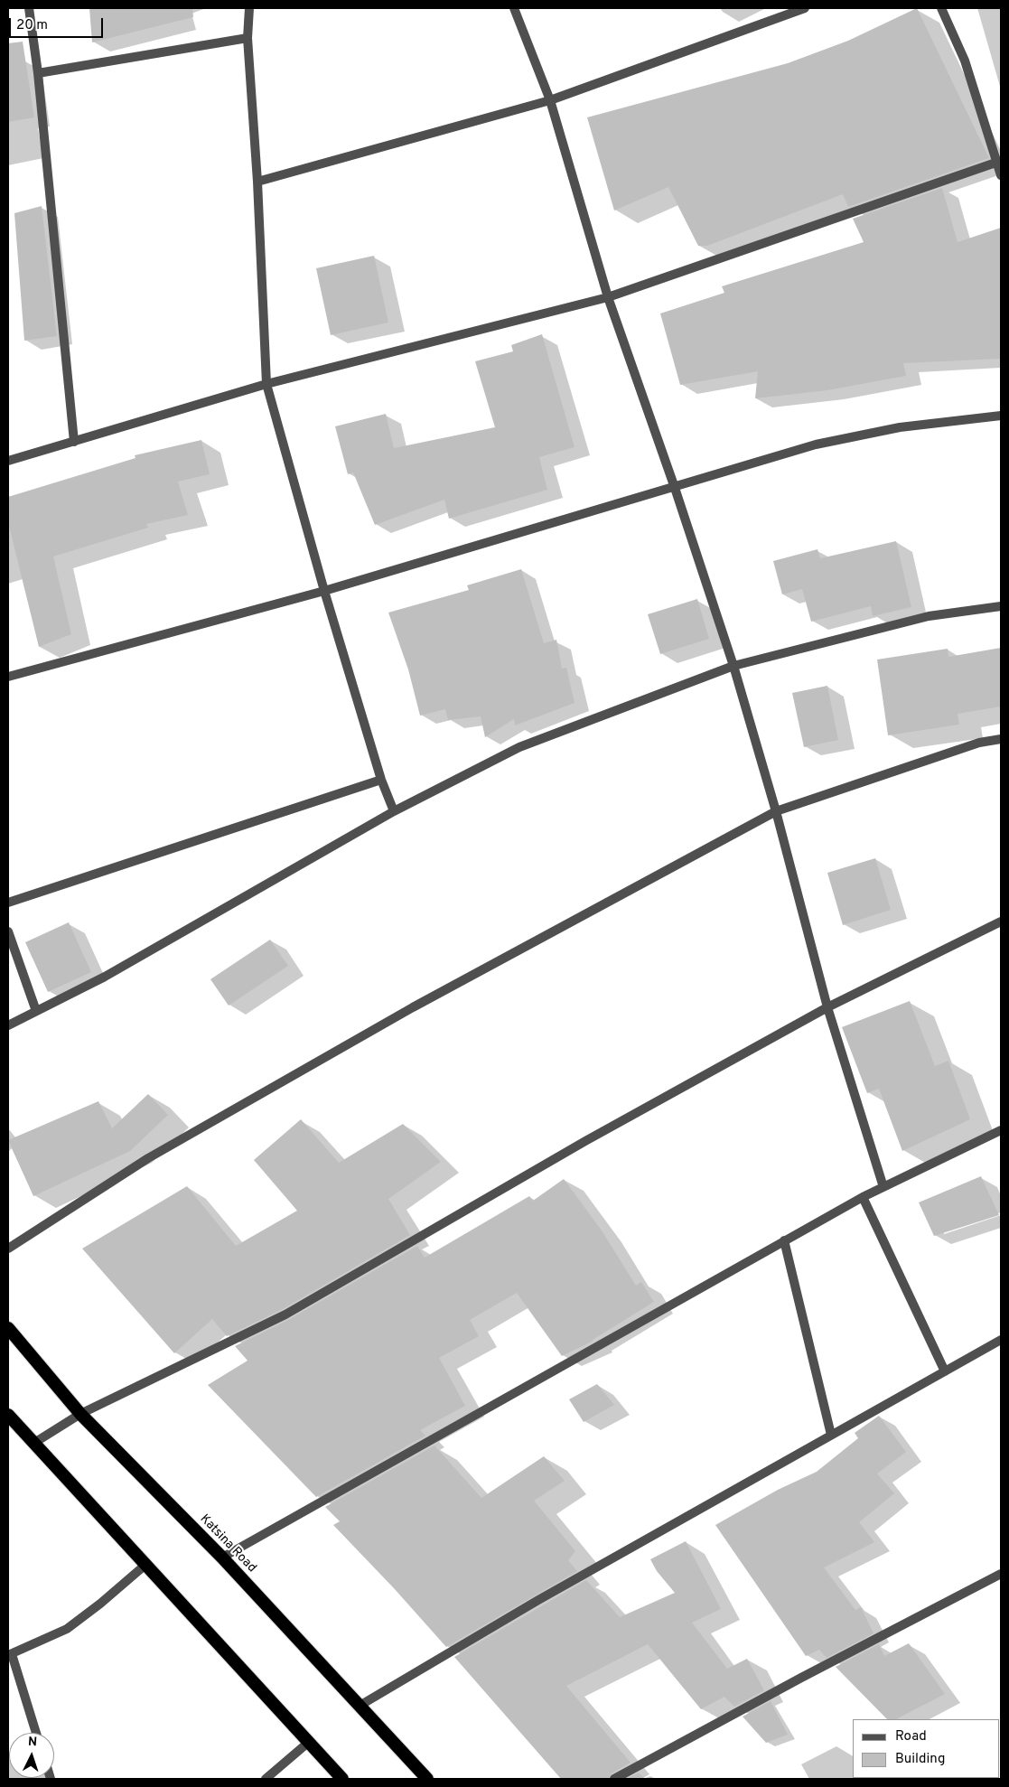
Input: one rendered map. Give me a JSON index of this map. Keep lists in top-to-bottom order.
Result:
{
  "streets": {
    "highway": ["Katsina Road"]
  },
  "legend": ["Road", "Building"],
  "scale_bar": "20 m",
  "north": "top"
}
